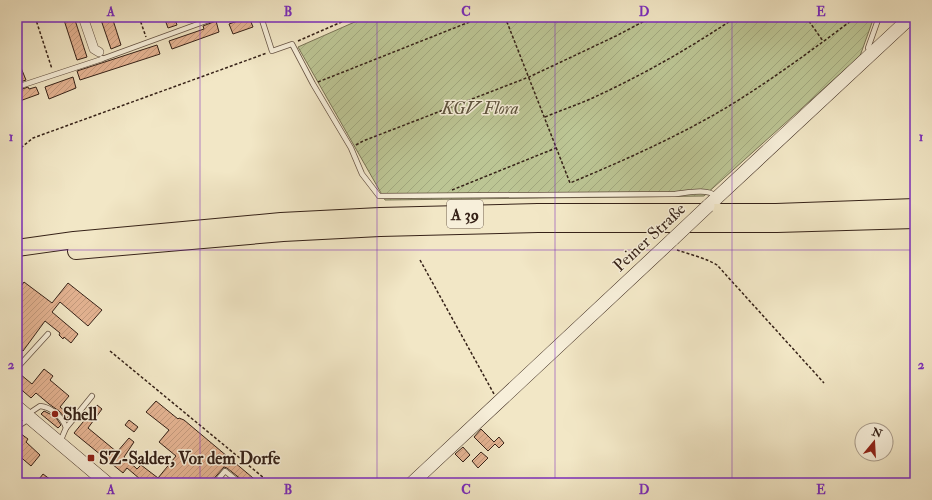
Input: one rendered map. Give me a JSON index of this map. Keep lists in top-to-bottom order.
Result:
{
  "streets": {
    "highway": ["A 39"],
    "street": ["Peiner Straße"]
  },
  "parks": ["KGV Flora"],
  "places": {
    "other": ["Shell"],
    "transit": ["SZ-Salder, Vor dem Dorfe"]
  },
  "north": "top",
  "grid": {
    "columns": [
      "A",
      "B",
      "C",
      "D",
      "E"
    ],
    "rows": ["1", "2"]
  }
}
